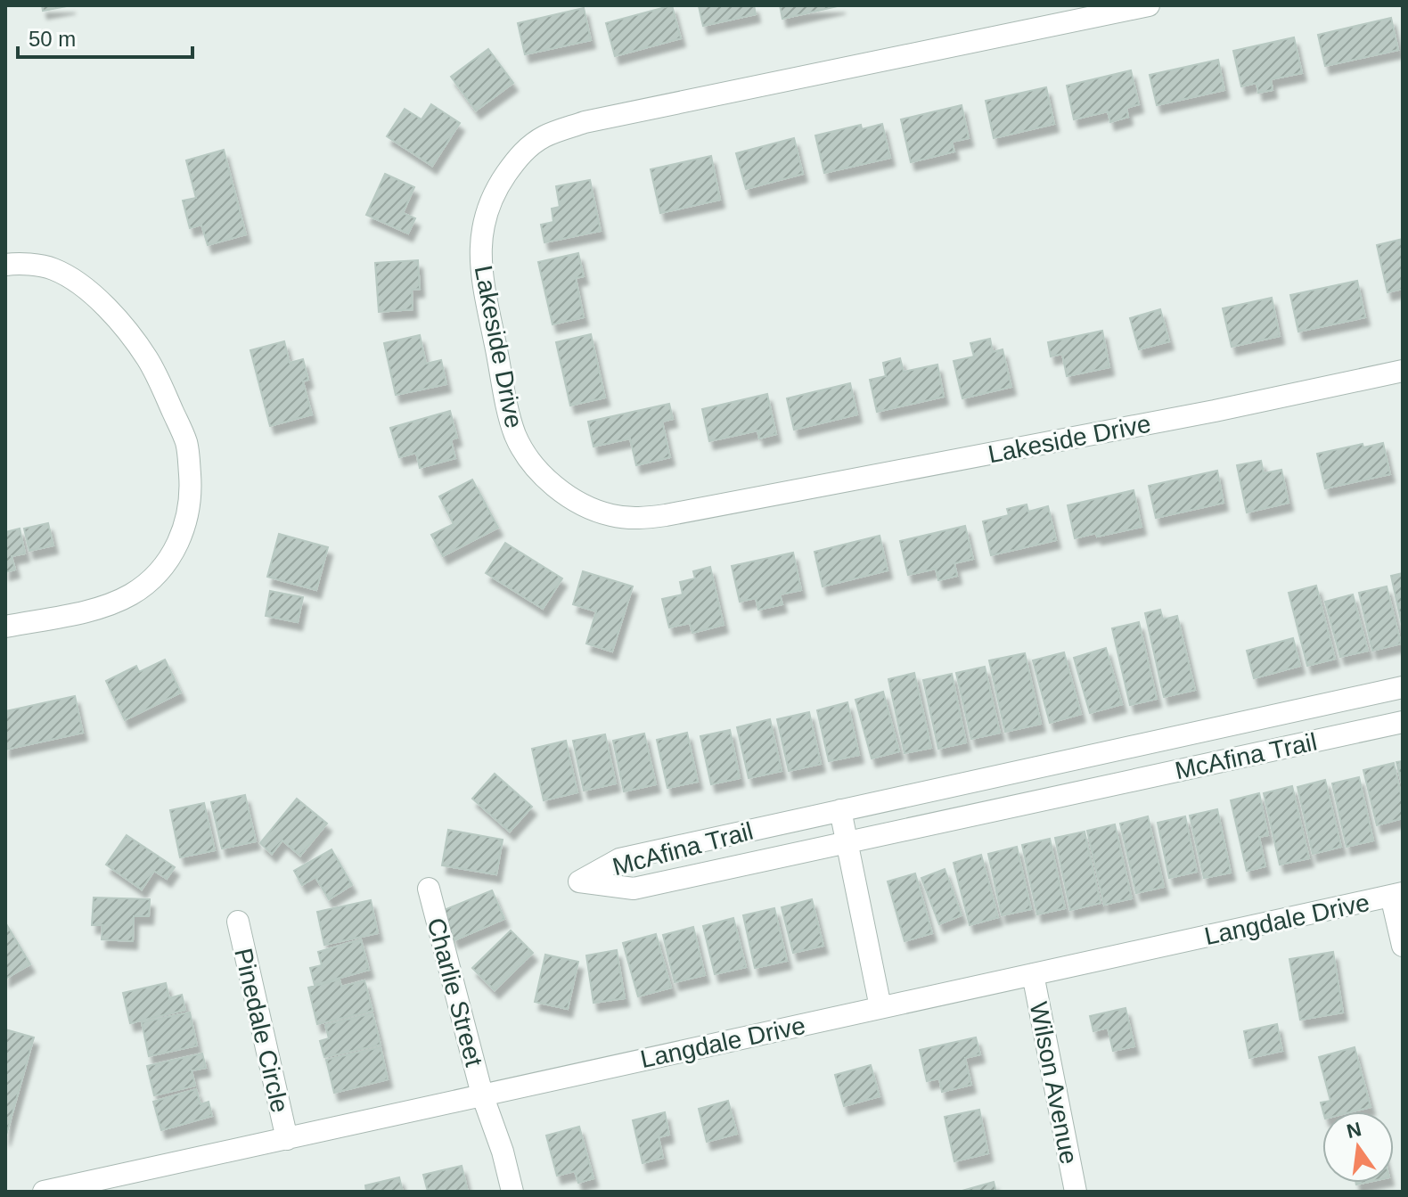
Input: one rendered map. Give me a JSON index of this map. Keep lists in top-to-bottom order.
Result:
{
  "streets": {
    "street": [
      "Lakeside Drive",
      "McAfina Trail",
      "Langdale Drive",
      "Charlie Street",
      "Pinedale Circle",
      "Wilson Avenue"
    ]
  },
  "crossings": [
    ["Langdale Drive", "Charlie Street"],
    ["Langdale Drive", "Pinedale Circle"],
    ["Langdale Drive", "Wilson Avenue"]
  ],
  "scale_bar": "50 m",
  "north": "top"
}
